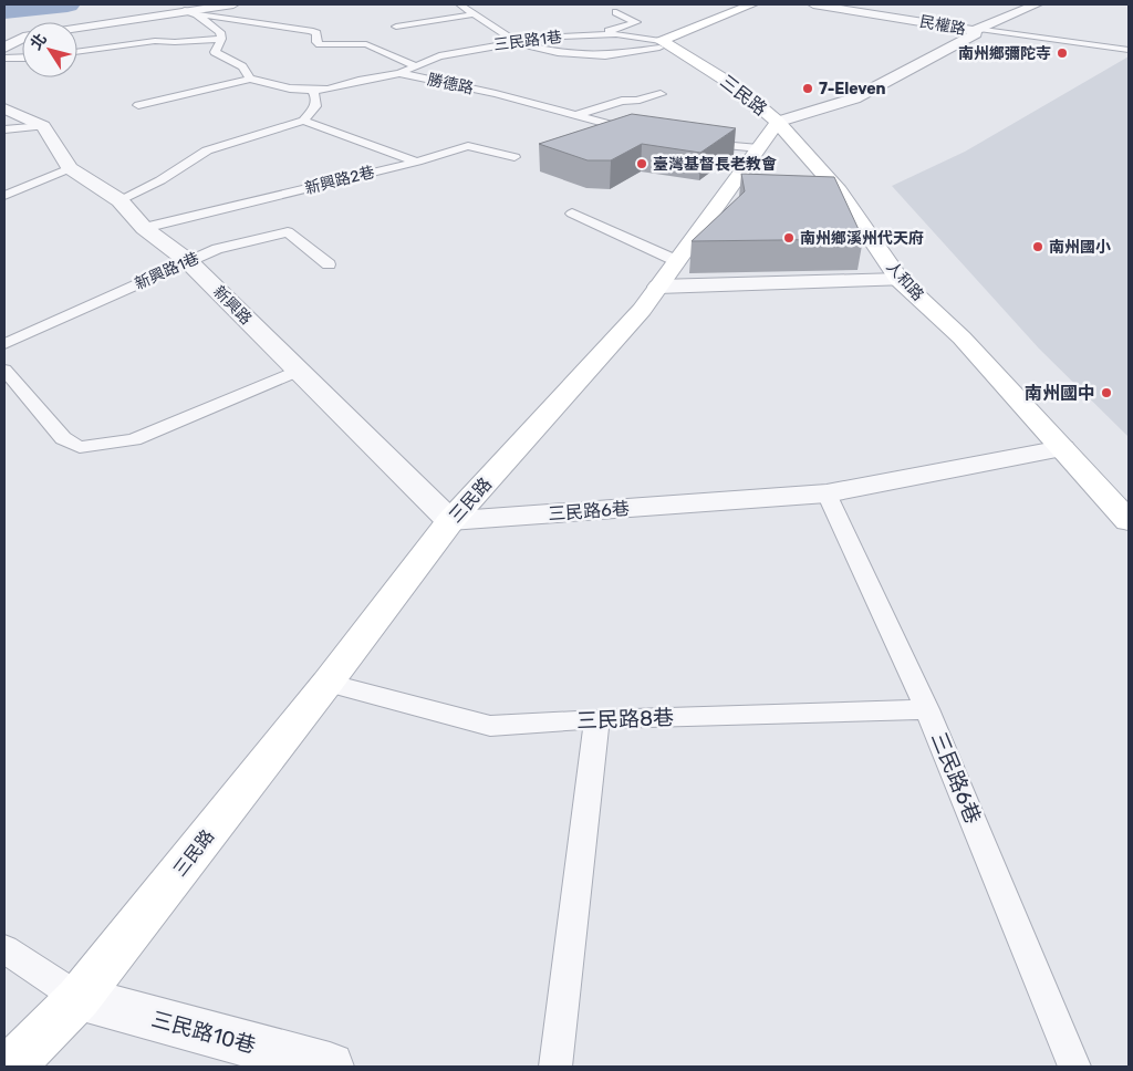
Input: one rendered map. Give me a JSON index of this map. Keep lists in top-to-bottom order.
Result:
{
  "streets": {
    "main road": ["三民路", "人和路"],
    "street": [
      "民權路",
      "新興路",
      "三民路6巷",
      "三民路10巷"
    ],
    "lane": [
      "三民路1巷",
      "勝德路",
      "新興路2巷",
      "新興路1巷",
      "三民路8巷"
    ]
  },
  "crossings": [
    ["三民路1巷", "勝德路"],
    ["三民路1巷", "三民路"],
    ["三民路", "人和路"],
    ["三民路", "新興路"],
    ["三民路", "三民路6巷"],
    ["三民路", "三民路8巷"],
    ["三民路", "三民路10巷"],
    ["新興路2巷", "新興路"],
    ["新興路1巷", "新興路"],
    ["人和路", "三民路6巷"],
    ["新興路", "三民路6巷"],
    ["三民路6巷", "三民路8巷"]
  ],
  "places": [
    "南州鄉彌陀寺",
    "7-Eleven",
    "臺灣基督長老教會",
    "南州鄉溪州代天府",
    "南州國小",
    "南州國中"
  ],
  "north": "top left"
}
